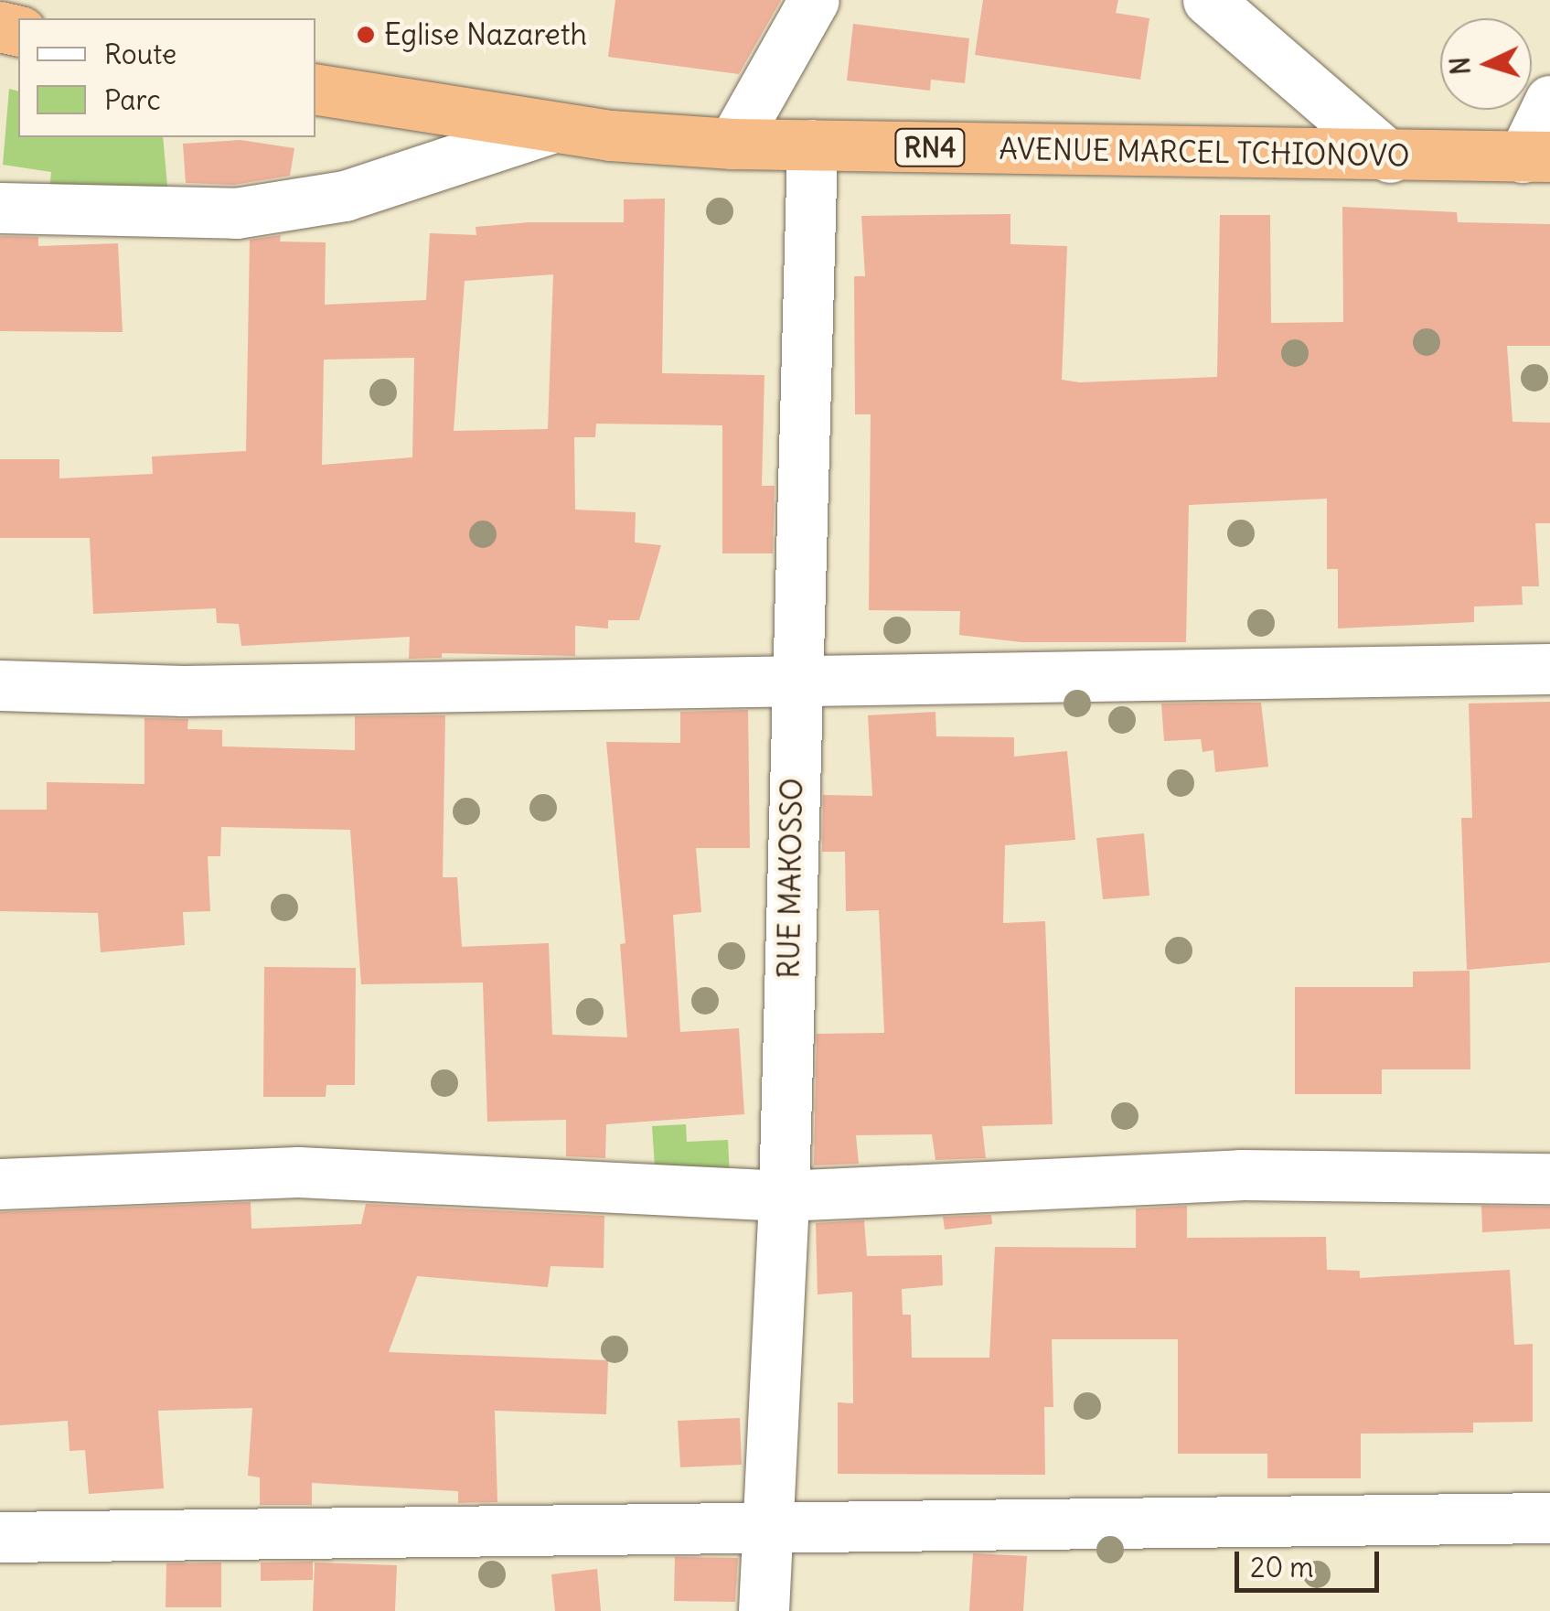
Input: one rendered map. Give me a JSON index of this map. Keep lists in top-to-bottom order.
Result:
{
  "streets": {
    "highway": ["RN4", "AVENUE MARCEL TCHIONOVO"],
    "street": ["RUE MAKOSSO"]
  },
  "crossings": [
    ["AVENUE MARCEL TCHIONOVO", "RUE MAKOSSO"]
  ],
  "places": ["Eglise Nazareth"],
  "legend": ["Route", "Parc"],
  "scale_bar": "20 m",
  "north": "left"
}
